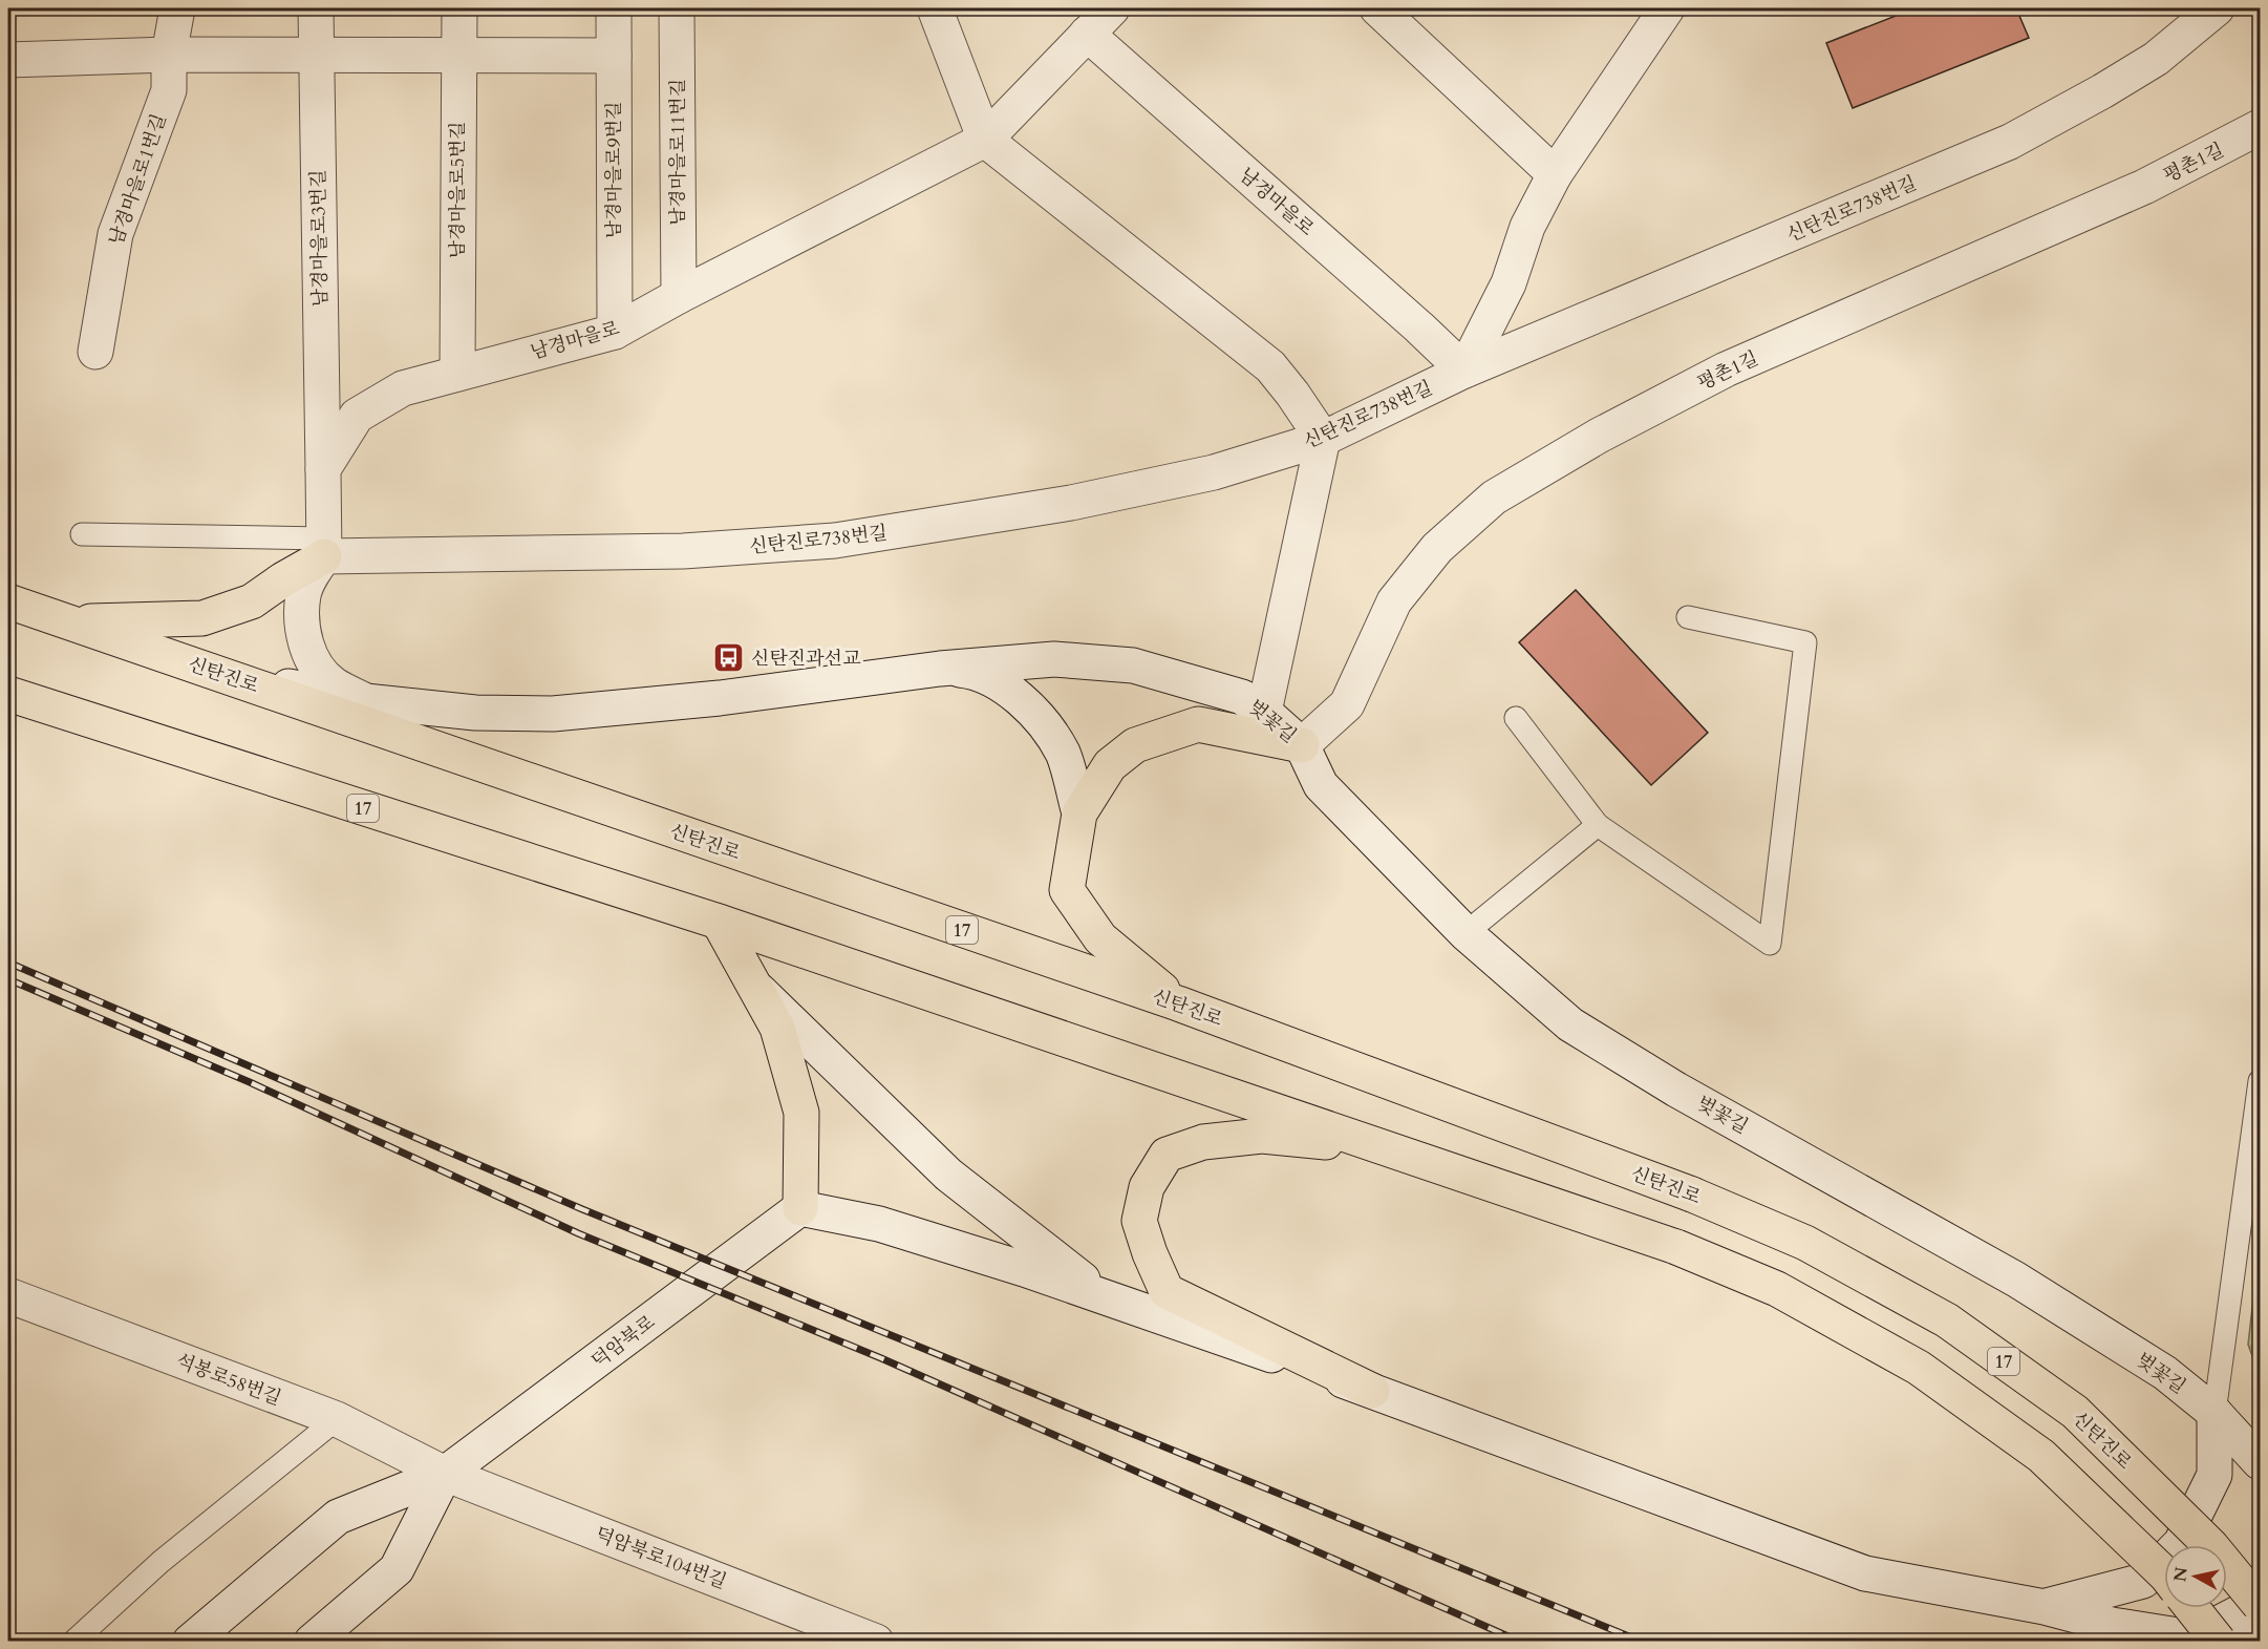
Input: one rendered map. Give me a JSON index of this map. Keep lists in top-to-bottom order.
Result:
{
  "streets": {
    "main road": ["신탄진로", "17"],
    "street": [
      "남경마을로11번길",
      "평촌1길",
      "남경마을로9번길",
      "남경마을로1번길",
      "남경마을로5번길",
      "남경마을로",
      "신탄진로738번길",
      "남경마을로3번길",
      "벚꽃길",
      "덕암북로",
      "석봉로58번길",
      "덕암북로104번길"
    ]
  },
  "crossings": [
    ["남경마을로11번길", "남경마을로"],
    ["평촌1길", "벚꽃길"],
    ["남경마을로9번길", "남경마을로"],
    ["남경마을로5번길", "남경마을로"],
    ["남경마을로", "신탄진로738번길"],
    ["남경마을로", "남경마을로3번길"],
    ["덕암북로", "석봉로58번길"],
    ["덕암북로", "덕암북로104번길"],
    ["석봉로58번길", "덕암북로104번길"]
  ],
  "places": {
    "bus stop": ["신탄진과선교"]
  },
  "north": "left"
}
